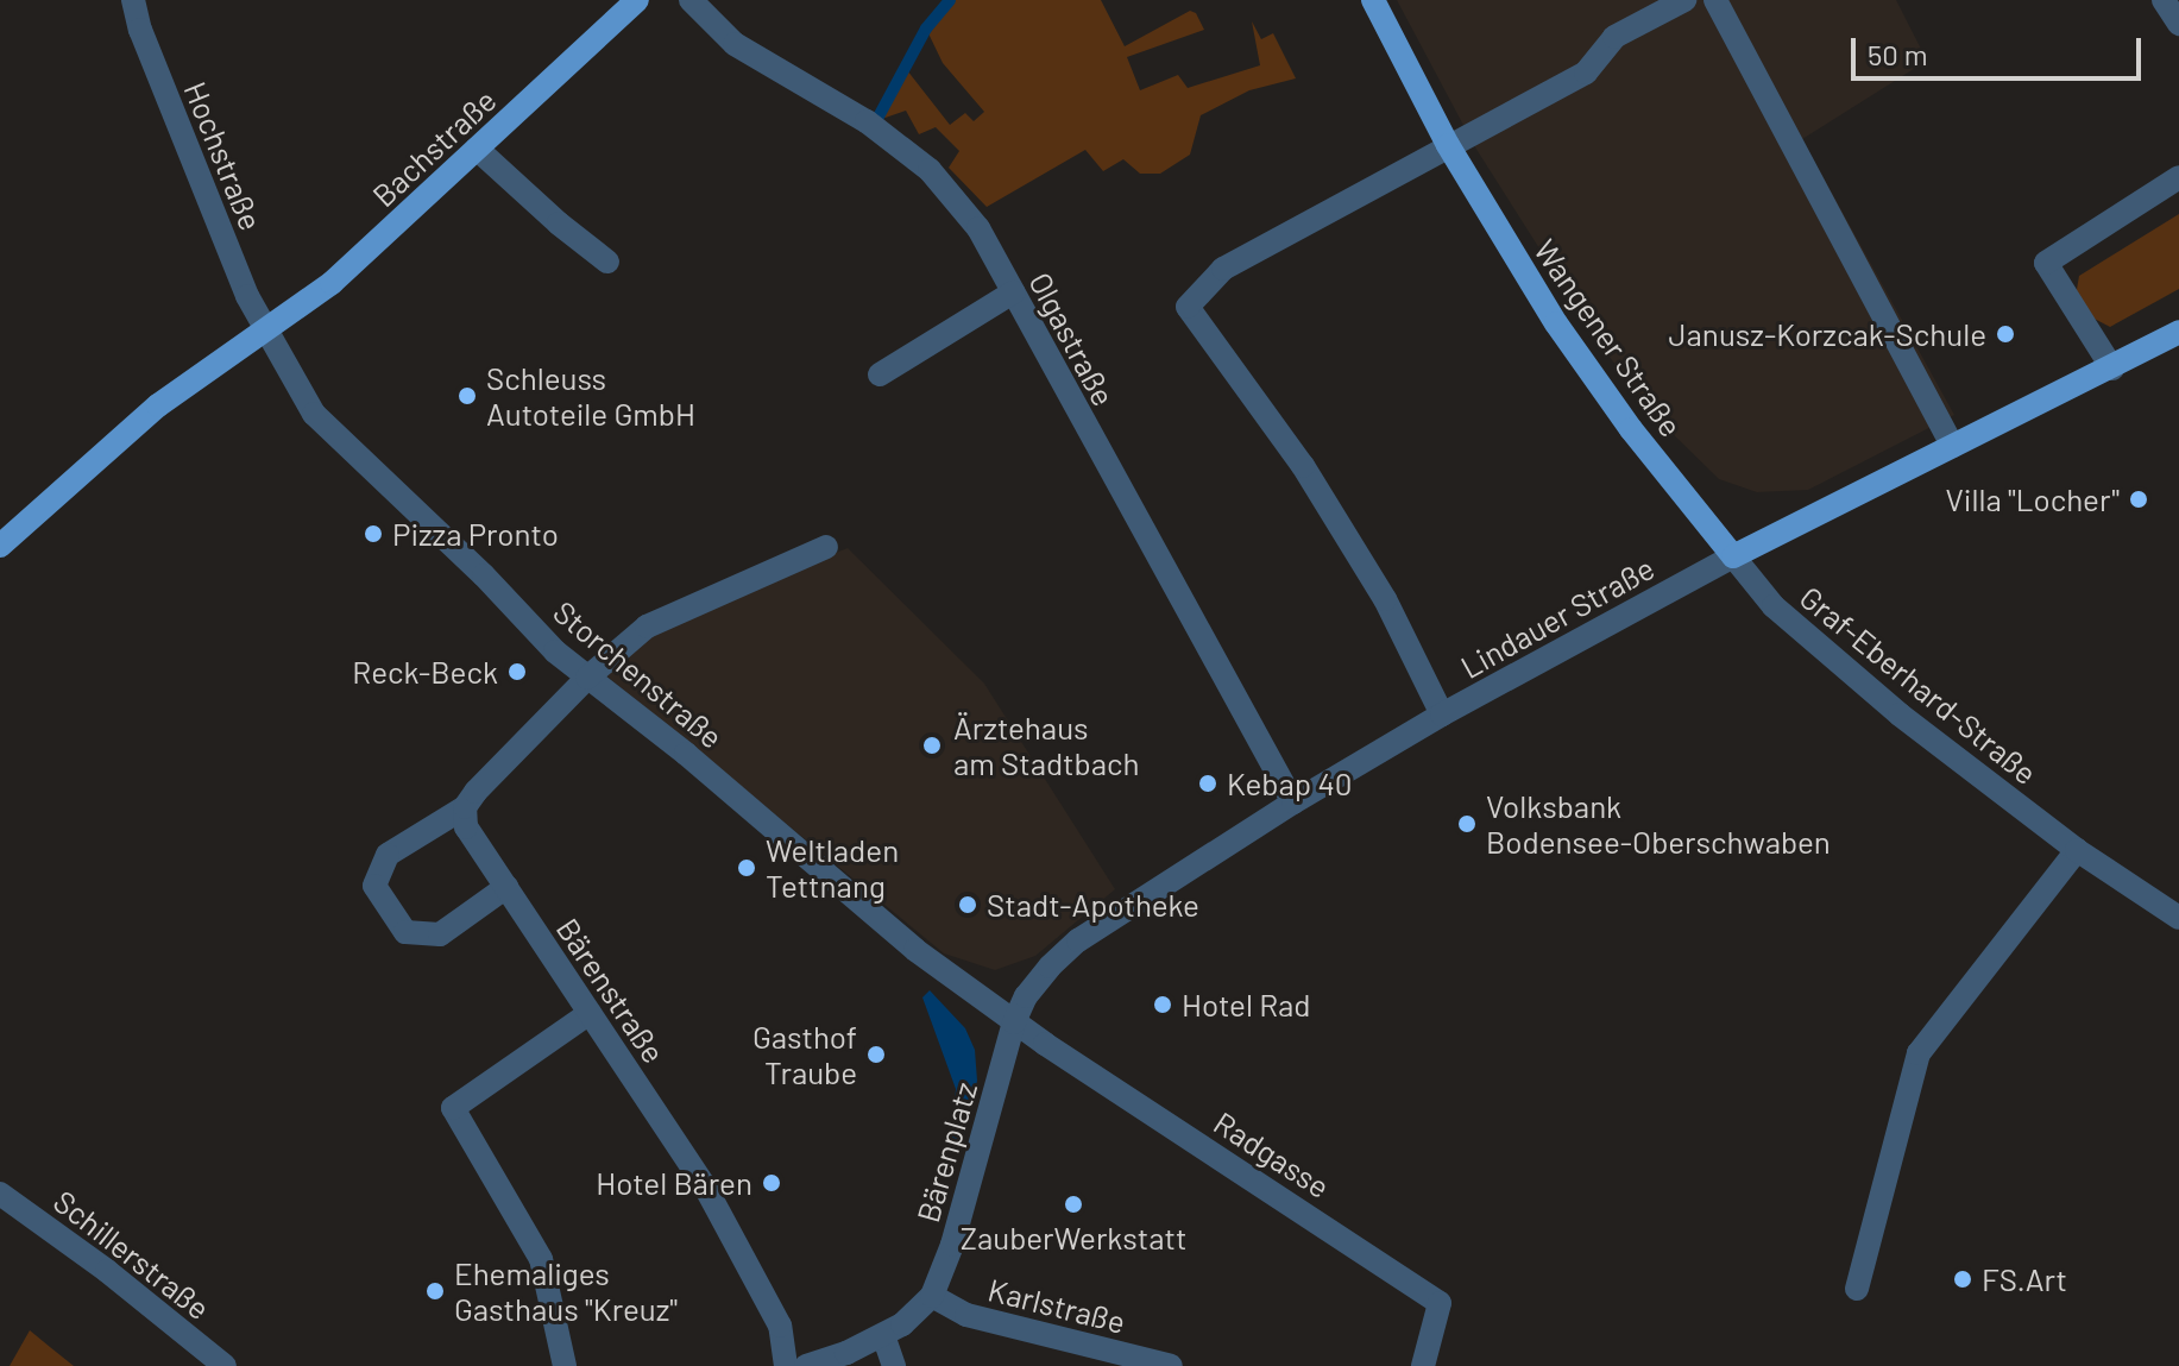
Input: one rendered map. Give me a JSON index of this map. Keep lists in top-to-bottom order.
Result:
{
  "streets": {
    "main road": ["Bachstraße", "Wangener Straße", "Lindauer Straße"],
    "street": [
      "Hochstraße",
      "Olgastraße",
      "Storchenstraße",
      "Graf-Eberhard-Straße",
      "Bärenstraße",
      "Bärenplatz",
      "Radgasse",
      "Schillerstraße",
      "Karlstraße"
    ]
  },
  "crossings": [
    ["Bachstraße", "Hochstraße"],
    ["Bachstraße", "Storchenstraße"],
    ["Hochstraße", "Storchenstraße"],
    ["Wangener Straße", "Lindauer Straße"],
    ["Wangener Straße", "Graf-Eberhard-Straße"],
    ["Olgastraße", "Lindauer Straße"],
    ["Lindauer Straße", "Storchenstraße"],
    ["Lindauer Straße", "Graf-Eberhard-Straße"],
    ["Lindauer Straße", "Bärenplatz"],
    ["Lindauer Straße", "Radgasse"],
    ["Storchenstraße", "Bärenplatz"],
    ["Storchenstraße", "Radgasse"],
    ["Bärenplatz", "Radgasse"],
    ["Bärenplatz", "Karlstraße"]
  ],
  "places": [
    "Janusz-Korzcak-Schule",
    "Schleuss Autoteile GmbH",
    "Villa \"Locher\"",
    "Pizza Pronto",
    "Reck-Beck",
    "Ärztehaus am Stadtbach",
    "Kebap 40",
    "Volksbank Bodensee-Oberschwaben",
    "Weltladen Tettnang",
    "Stadt-Apotheke",
    "Hotel Rad",
    "Gasthof Traube",
    "Hotel Bären",
    "ZauberWerkstatt",
    "FS.Art",
    "Ehemaliges Gasthaus \"Kreuz\""
  ],
  "scale_bar": "50 m"
}
